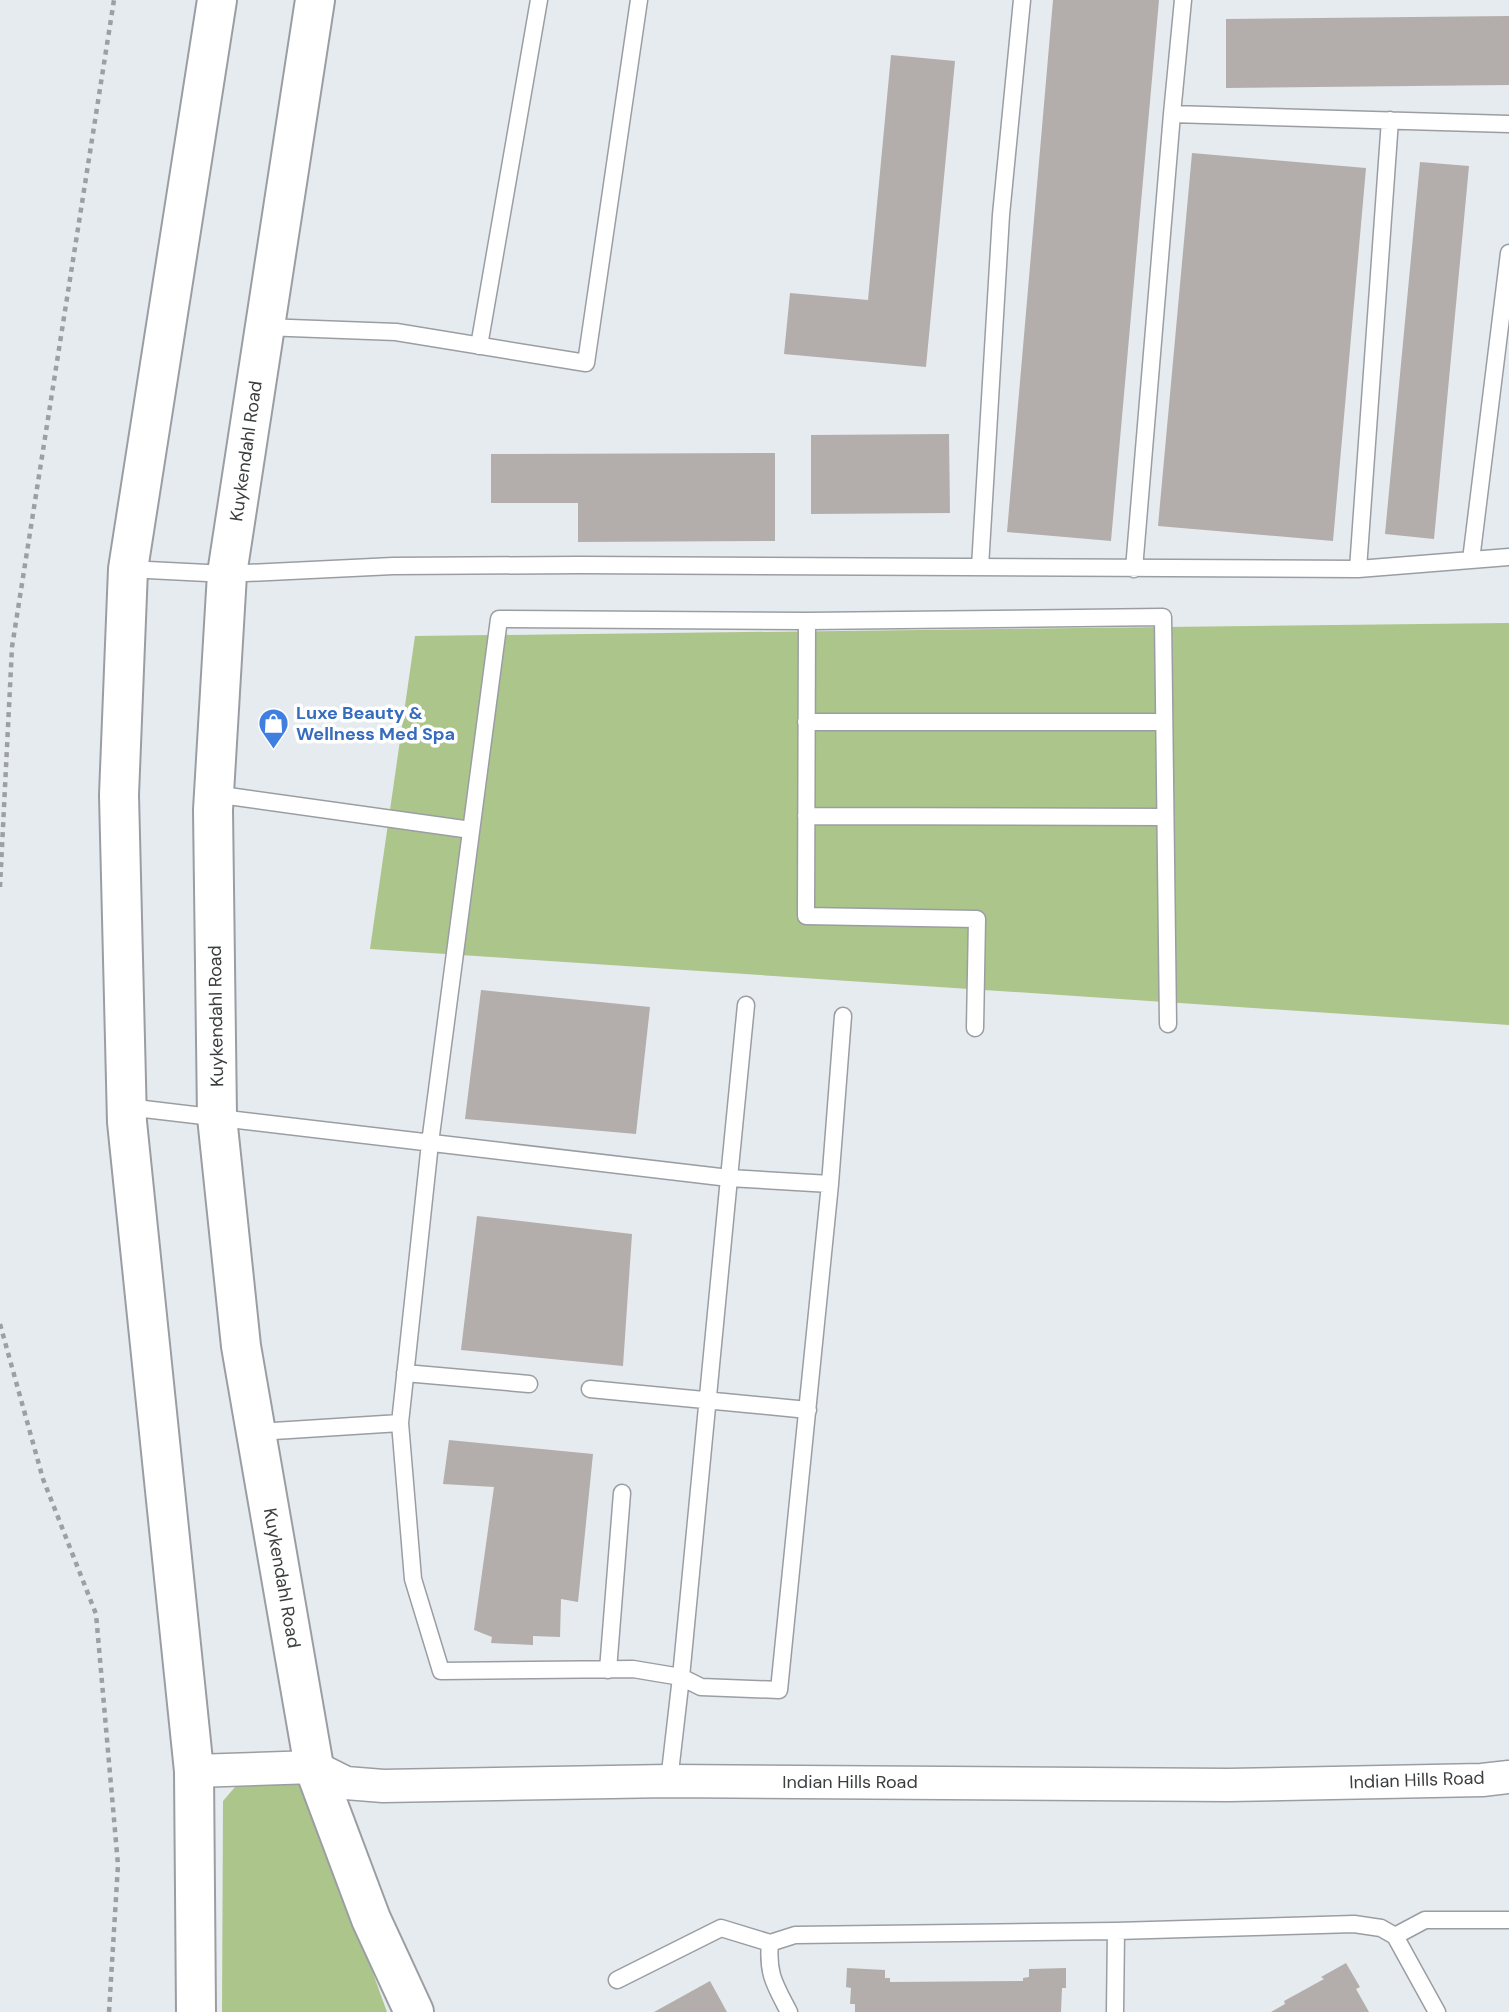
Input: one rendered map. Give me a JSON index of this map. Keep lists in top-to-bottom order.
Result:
{
  "streets": {
    "main road": ["Kuykendahl Road"],
    "street": ["Indian Hills Road"]
  },
  "crossings": [
    ["Kuykendahl Road", "Indian Hills Road"]
  ],
  "places": {
    "shop": ["Luxe Beauty & Wellness Med Spa"]
  }
}
